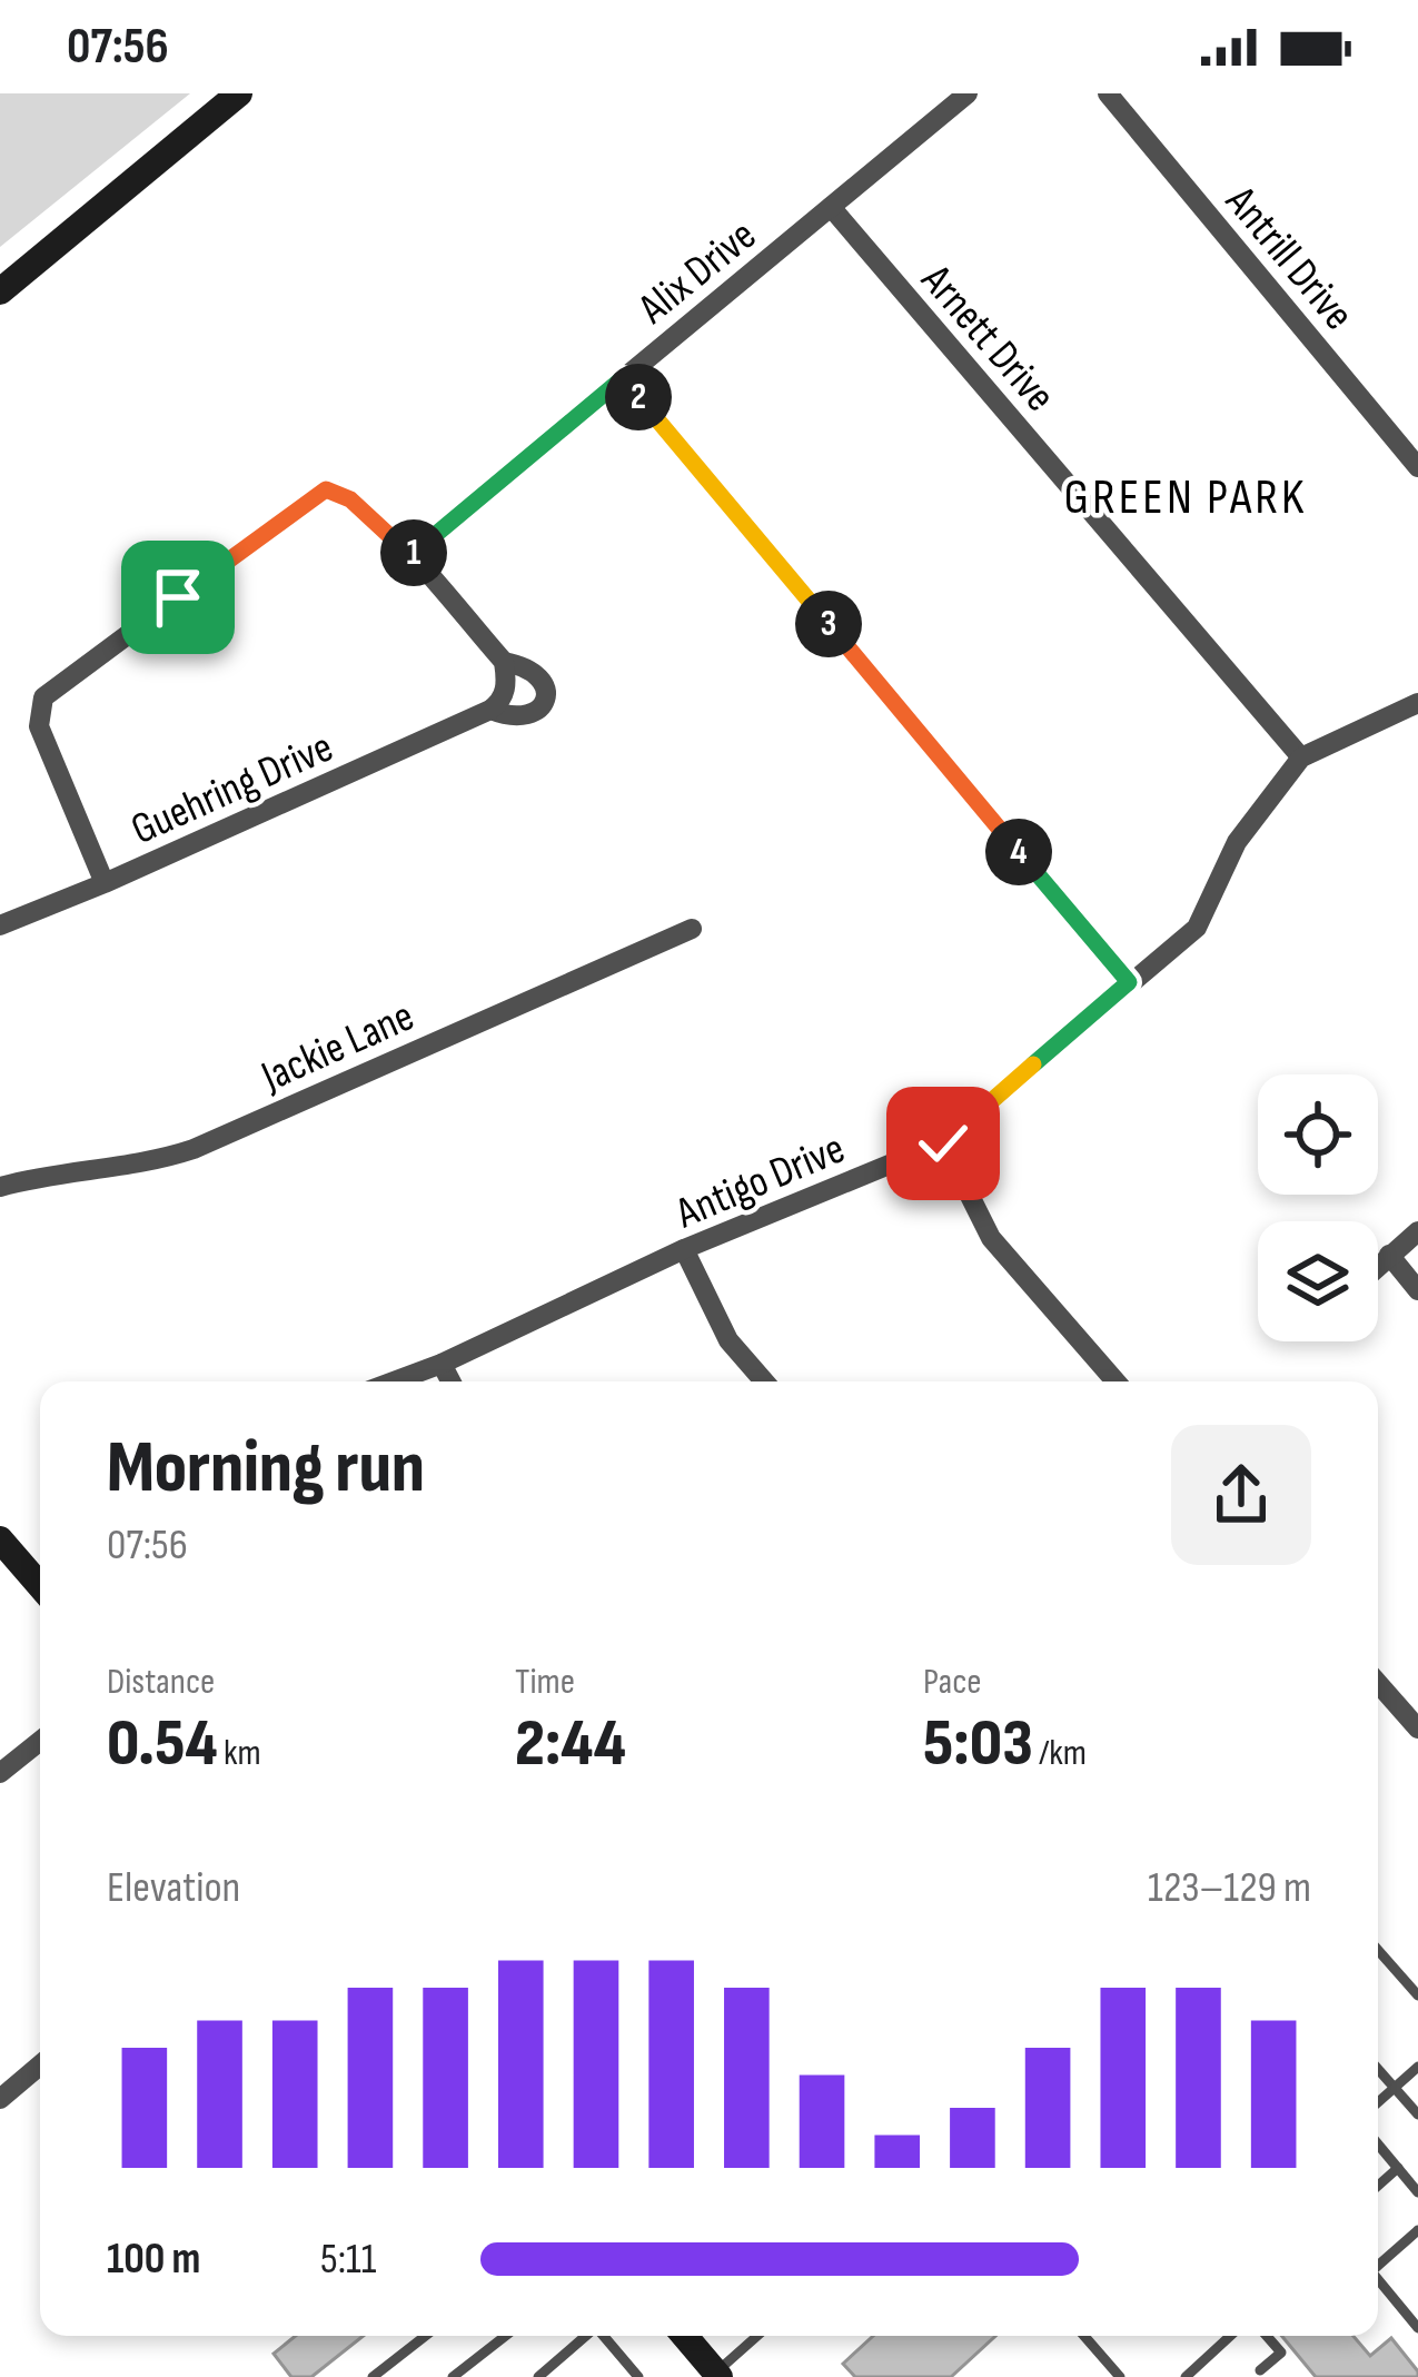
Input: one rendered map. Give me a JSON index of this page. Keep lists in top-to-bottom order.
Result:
{
  "streets": {
    "street": [
      "Antrill Drive",
      "Alix Drive",
      "Arnett Drive",
      "Guehring Drive",
      "Jackie Lane",
      "Antigo Drive"
    ]
  },
  "crossings": [
    ["Alix Drive", "Arnett Drive"],
    ["Alix Drive", "Guehring Drive"],
    ["Arnett Drive", "Antigo Drive"]
  ],
  "districts": ["GREEN PARK"],
  "page": {
    "status": "07:56",
    "pins": [
      "2",
      "1",
      "3",
      "4"
    ],
    "heading": ["Morning run", "07:56"],
    "stats": [
      ["Distance", "0.54 km"],
      ["Time", "2:44"],
      ["Pace", "5:03 /km"]
    ],
    "chart": ["Elevation", "123–129 m"],
    "list": [
      {
        "name": "100 m",
        "note": "5:11"
      }
    ]
  }
}
